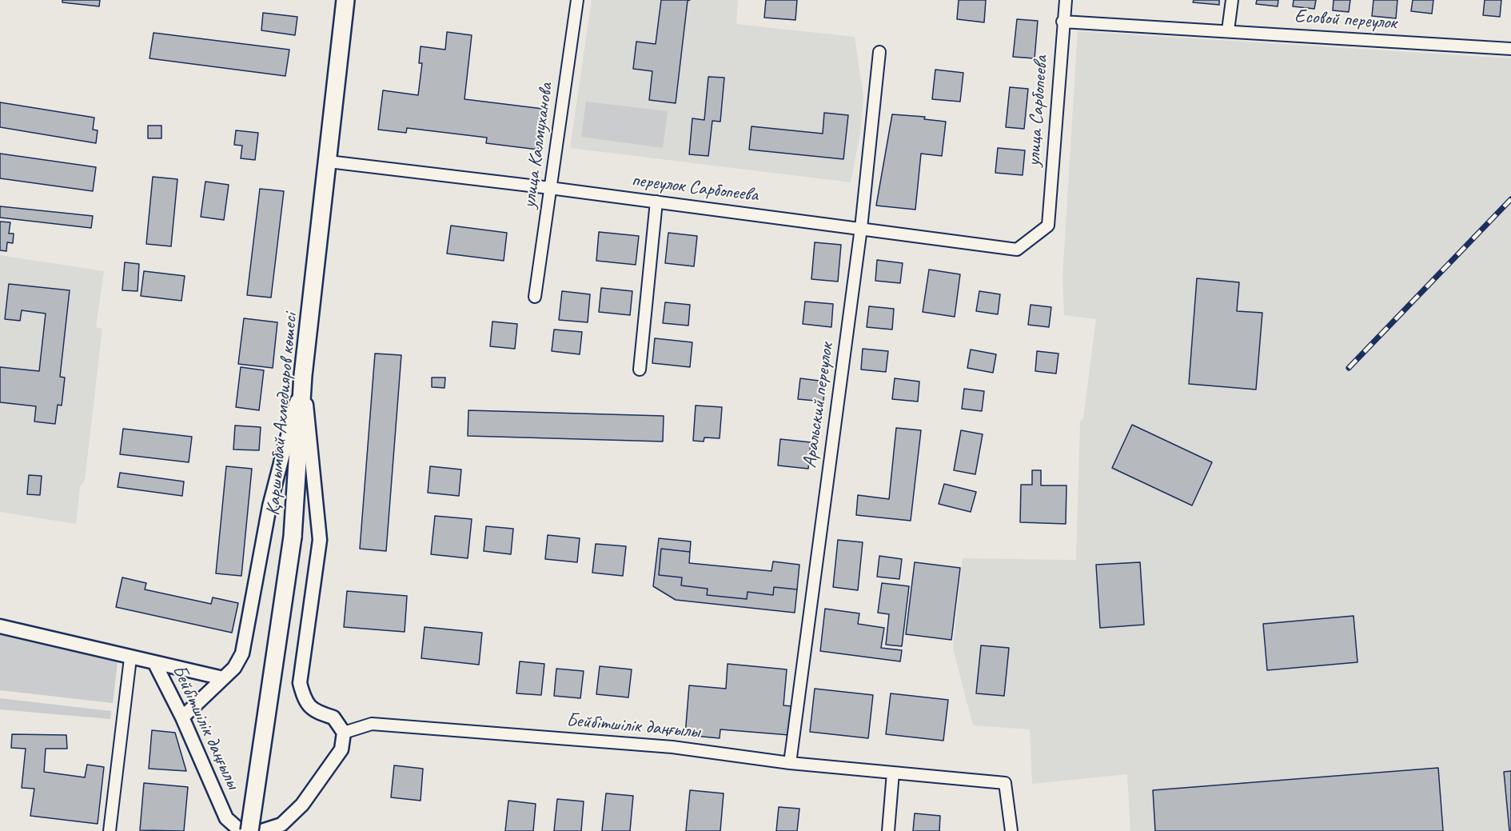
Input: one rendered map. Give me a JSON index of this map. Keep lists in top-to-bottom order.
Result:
{
  "streets": {
    "main road": ["Қаршымбай Ахмедияров көшесі"],
    "street": [
      "Есовой переулок",
      "улица Сарбопеева",
      "улица Калмуханова",
      "переулок Сарбопеева",
      "Аральский переулок",
      "Бейбітшілік даңғылы"
    ]
  },
  "crossings": [
    ["Есовой переулок", "улица Сарбопеева"],
    ["улица Сарбопеева", "переулок Сарбопеева"],
    ["улица Калмуханова", "переулок Сарбопеева"],
    ["переулок Сарбопеева", "Аральский переулок"],
    ["переулок Сарбопеева", "Қаршымбай Ахмедияров көшесі"],
    ["Аральский переулок", "Бейбітшілік даңғылы"]
  ]
}
